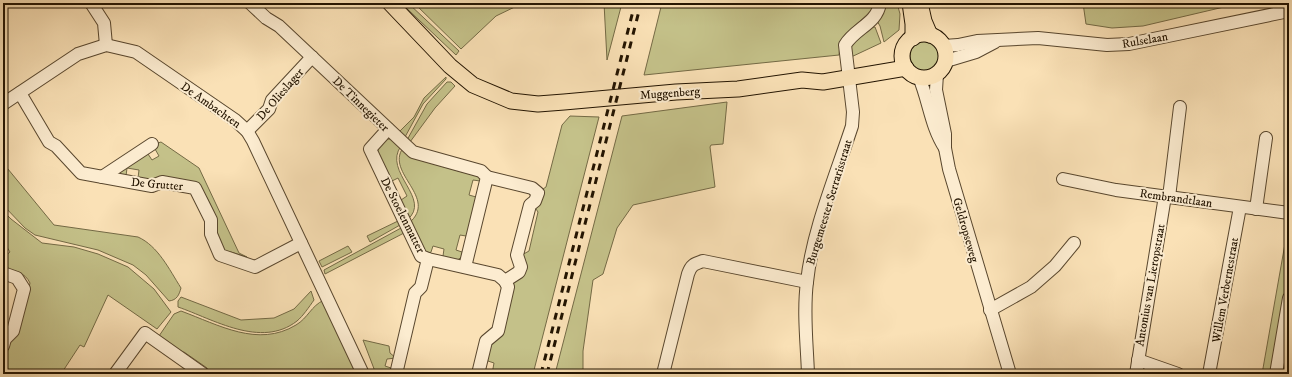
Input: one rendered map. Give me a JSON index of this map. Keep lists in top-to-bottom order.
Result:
{
  "streets": {
    "main road": ["Muggenberg"],
    "street": [
      "Rulselaan",
      "De Olieslager",
      "De Tinnegieter",
      "De Ambachten",
      "De Grutter",
      "Rembrandtlaan",
      "Burgemeester Serrarisstraat",
      "De Stoelenmatter",
      "Geldropseweg",
      "Antonius van Lieropstraat",
      "Willem Verbernestraat"
    ]
  },
  "crossings": [
    ["Rulselaan", "Muggenberg"],
    ["Rulselaan", "Geldropseweg"],
    ["Muggenberg", "Burgemeester Serrarisstraat"],
    ["Muggenberg", "Geldropseweg"],
    ["De Olieslager", "De Tinnegieter"],
    ["De Olieslager", "De Ambachten"],
    ["De Tinnegieter", "De Stoelenmatter"],
    ["De Ambachten", "De Grutter"],
    ["Rembrandtlaan", "Antonius van Lieropstraat"],
    ["Rembrandtlaan", "Willem Verbernestraat"]
  ]
}
